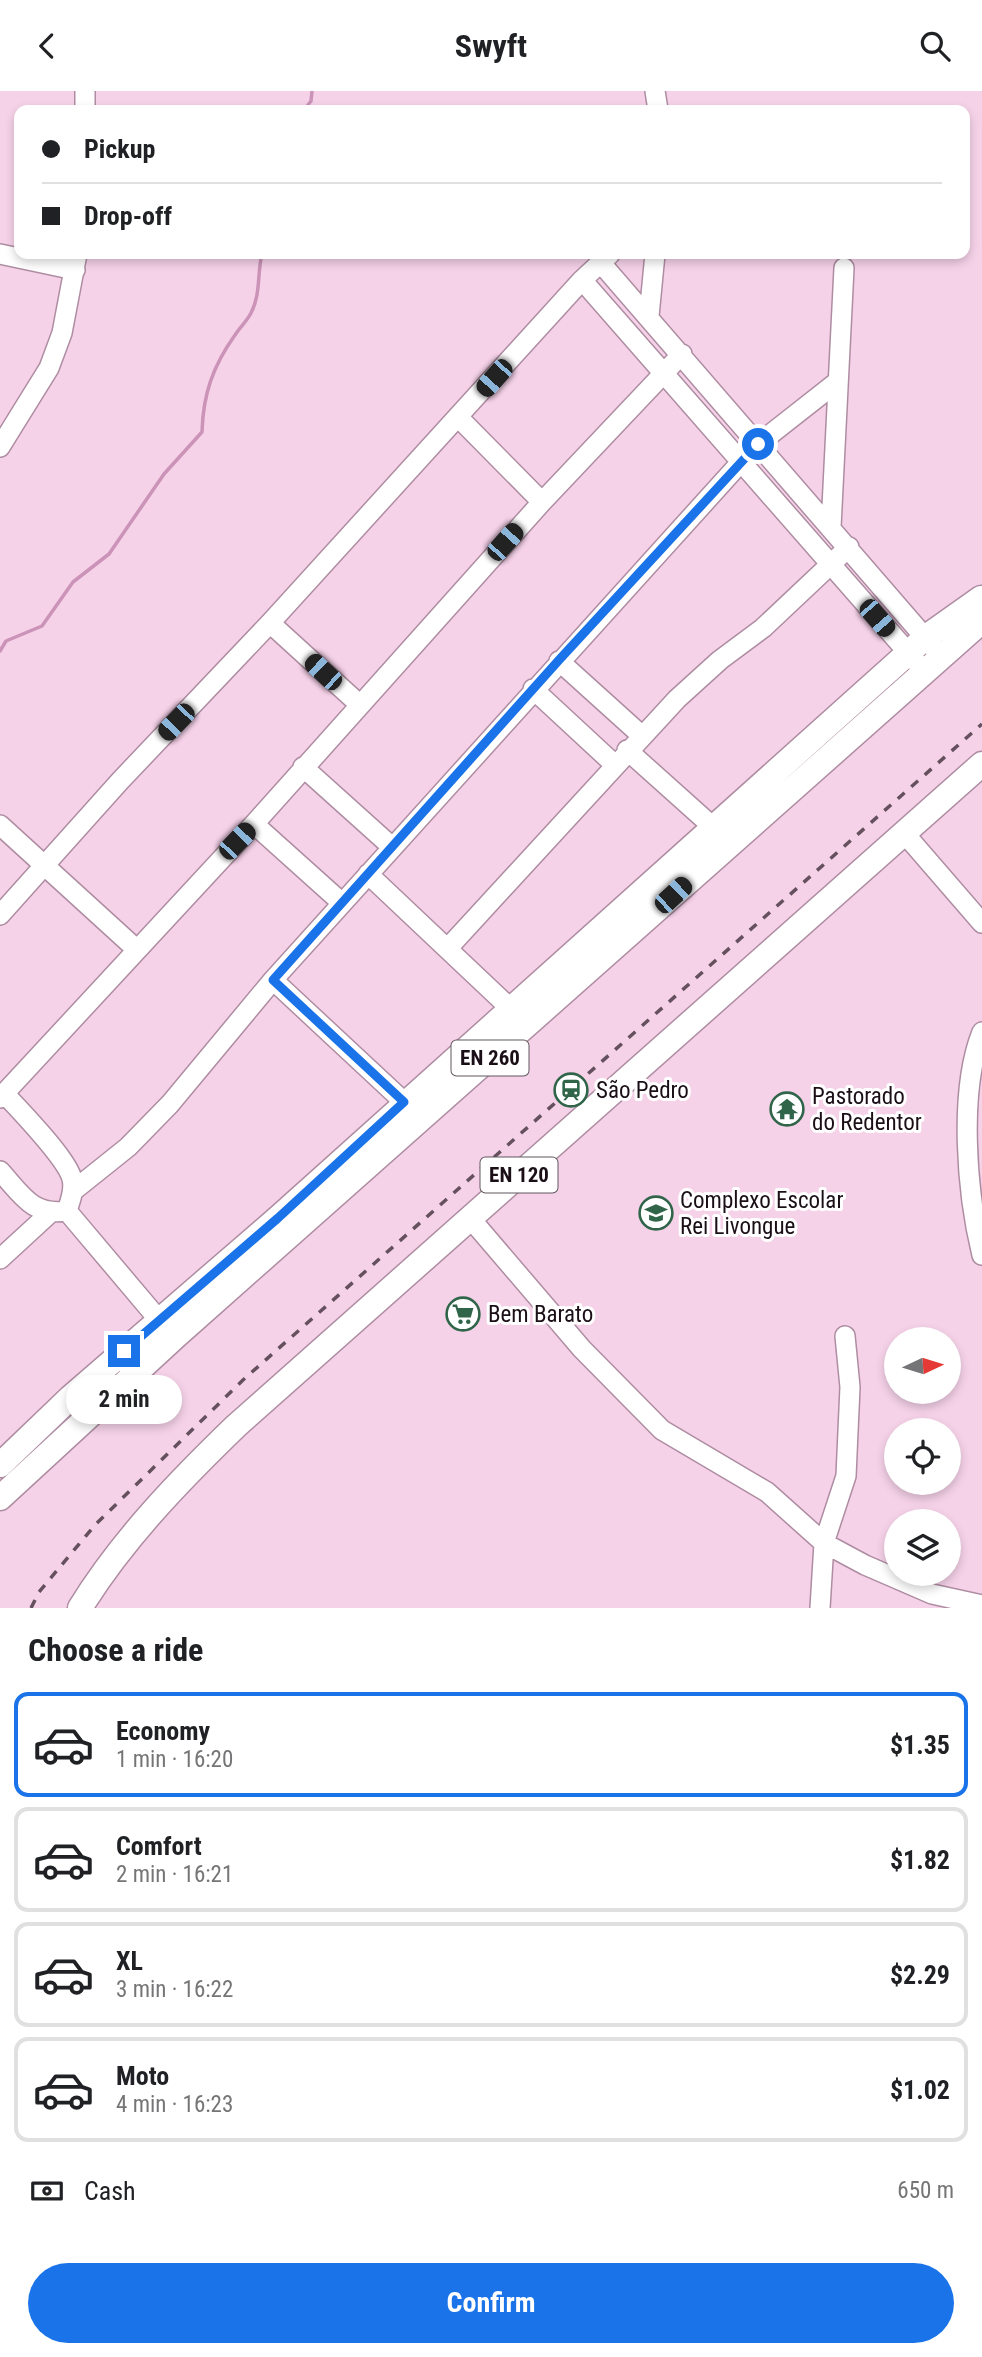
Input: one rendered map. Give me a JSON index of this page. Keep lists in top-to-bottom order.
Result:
{
  "streets": {
    "main road": ["EN 260", "EN 120"]
  },
  "places": {
    "station": ["São Pedro"],
    "temple": ["Pastorado do Redentor"],
    "school or university": ["Complexo Escolar Rei Livongue"],
    "supermarket": ["Bem Barato"]
  },
  "north": "right",
  "page": {
    "header": "Swyft",
    "banner": ["Pickup", "Drop-off"],
    "bubble": "2 min",
    "heading": "Choose a ride",
    "list": [
      {
        "name": "Economy",
        "note": "1 min · 16:20",
        "value": "$1.35"
      },
      {
        "name": "Comfort",
        "note": "2 min · 16:21",
        "value": "$1.82"
      },
      {
        "name": "XL",
        "note": "3 min · 16:22",
        "value": "$2.29"
      },
      {
        "name": "Moto",
        "note": "4 min · 16:23",
        "value": "$1.02"
      }
    ],
    "pay": ["Cash", "650 m"],
    "buttons": "Confirm"
  }
}
